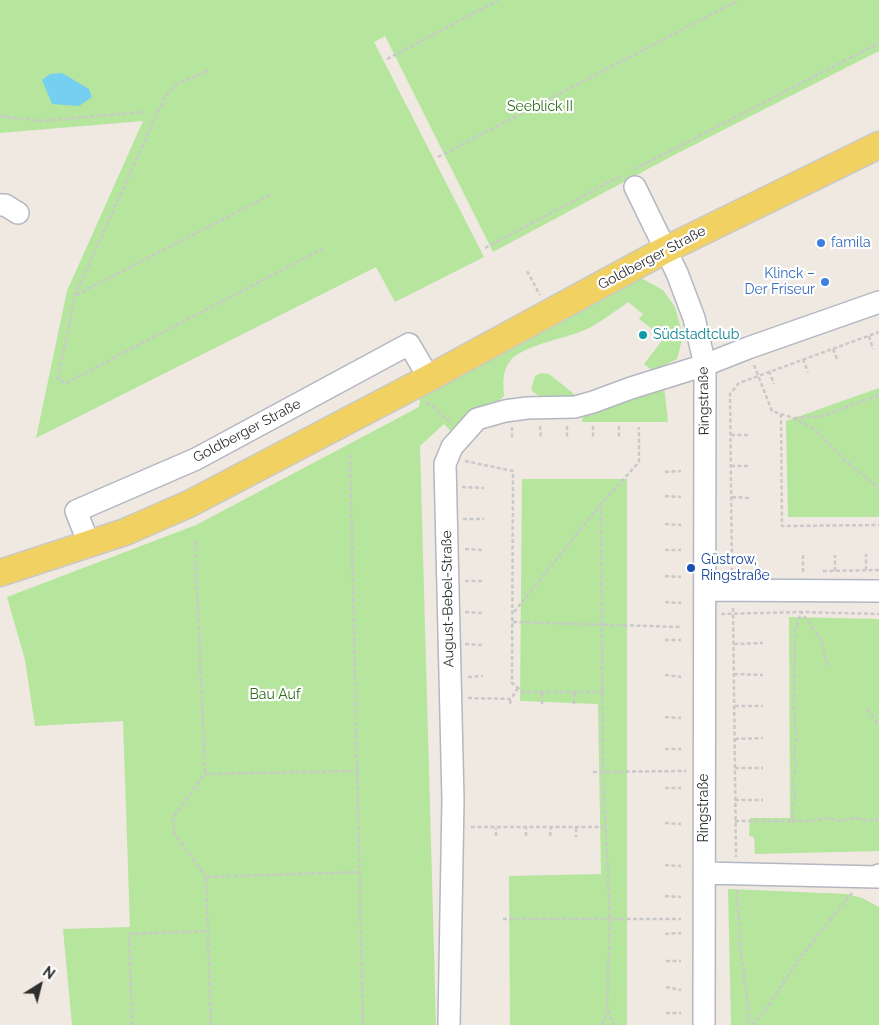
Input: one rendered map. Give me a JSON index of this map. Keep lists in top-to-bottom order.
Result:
{
  "streets": {
    "main road": ["Goldberger Straße"],
    "street": ["Ringstraße", "August-Bebel-Straße"]
  },
  "crossings": [
    ["Goldberger Straße", "Ringstraße"],
    ["Ringstraße", "August-Bebel-Straße"]
  ],
  "parks": ["Seeblick II", "Bau Auf"],
  "places": [
    "famila",
    "Klinck – Der Friseur",
    "Südstadtclub",
    "Güstrow, Ringstraße"
  ],
  "north": "top right"
}
